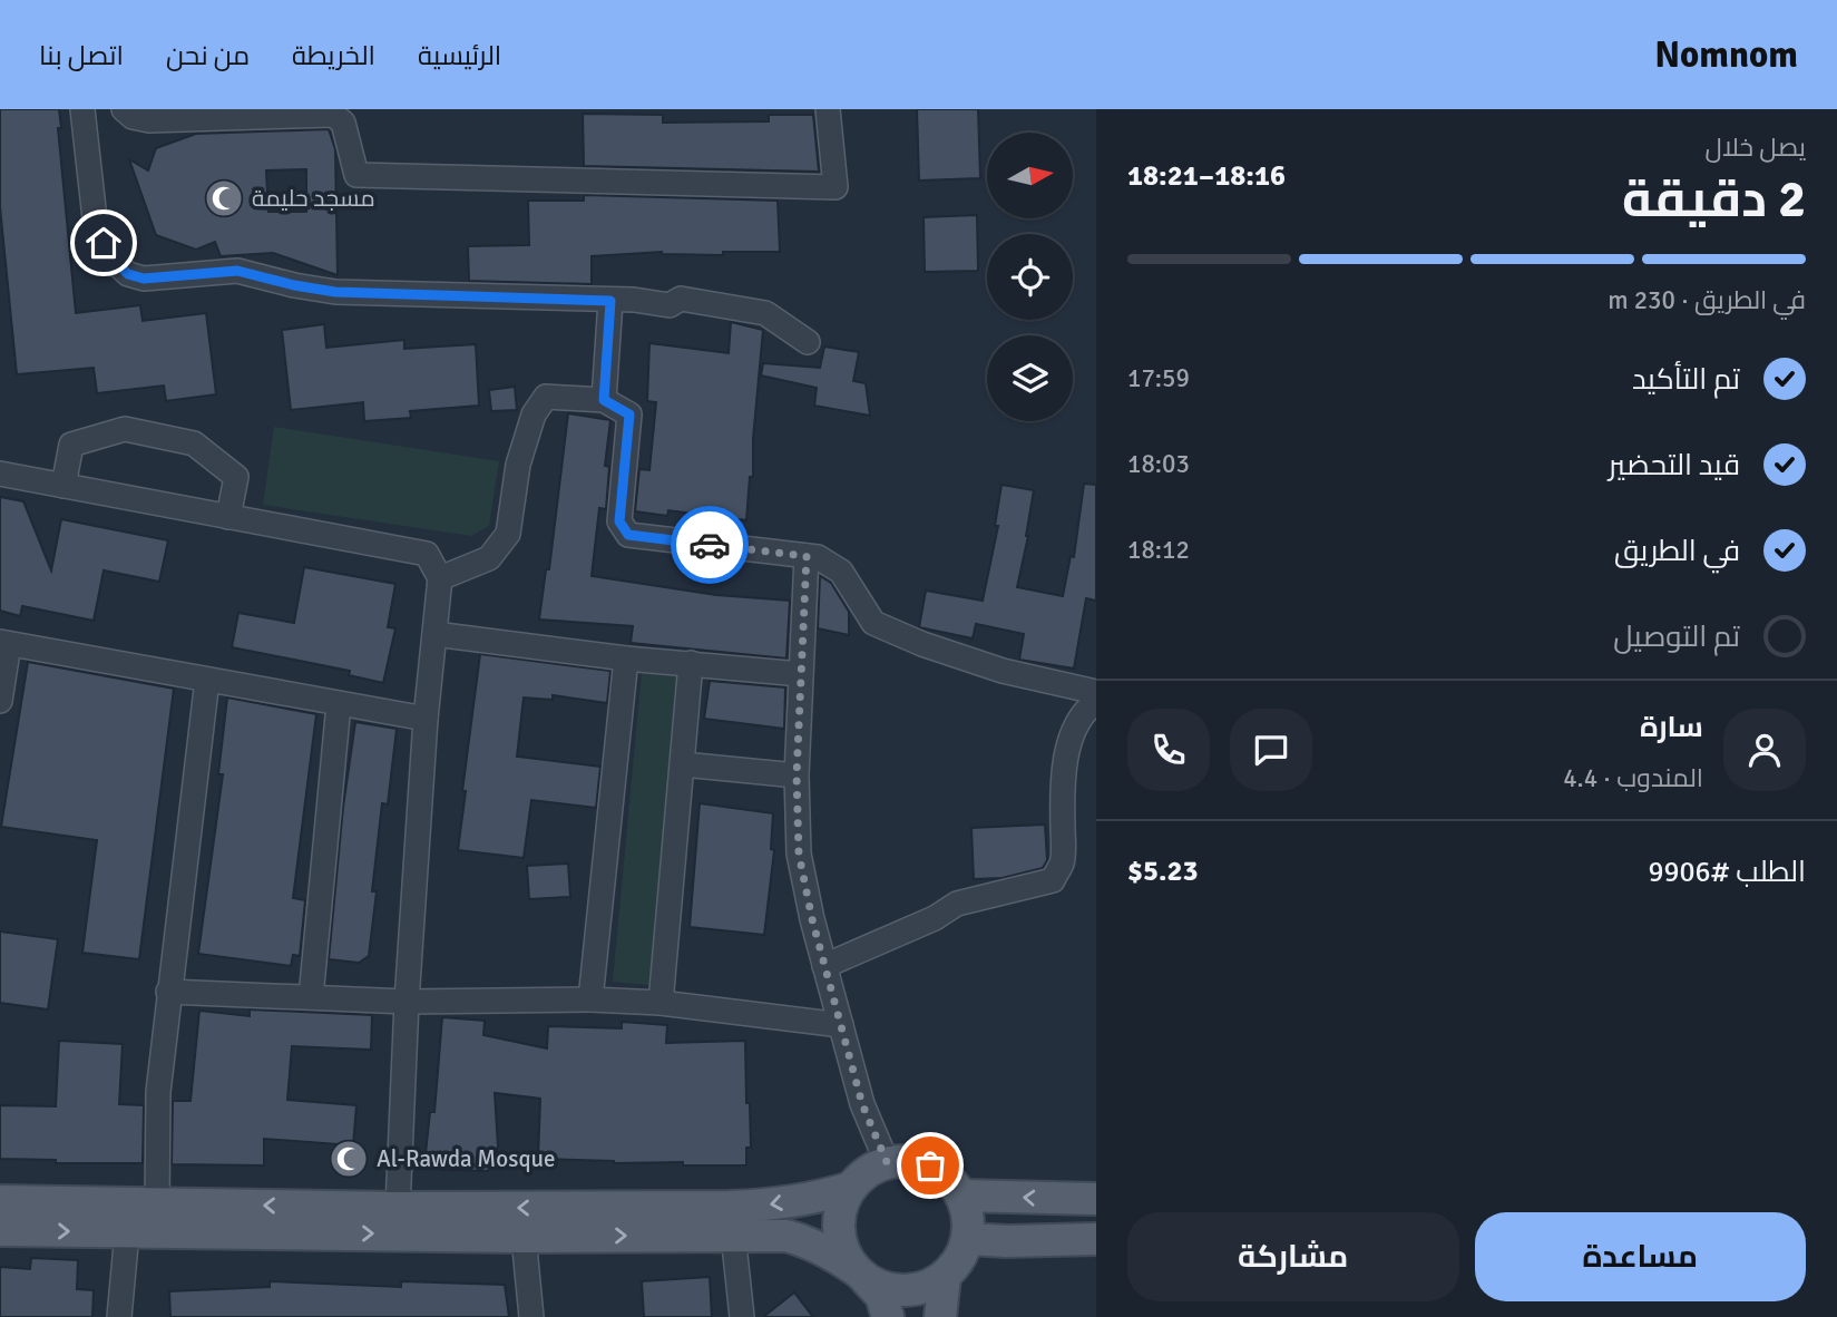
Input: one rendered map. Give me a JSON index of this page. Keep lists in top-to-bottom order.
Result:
{
  "places": {
    "mosque": ["مسجد حليمة", "Al-Rawda Mosque"]
  },
  "north": "right",
  "page": {
    "header": "Nomnom",
    "nav": [
      "الرئيسية",
      "الخريطة",
      "من نحن",
      "اتصل بنا"
    ],
    "heading": ["2 دقيقة", "يصل خلال", "18:16–18:21"],
    "panel": [
      "سارة",
      "المندوب · 4.4",
      "الطلب #9906",
      "$5.23"
    ],
    "bar": "في الطريق · 230 m",
    "list": [
      ["تم التأكيد", "17:59"],
      ["قيد التحضير", "18:03"],
      ["في الطريق", "18:12"],
      "تم التوصيل"
    ],
    "buttons": ["مساعدة", "مشاركة"]
  }
}
